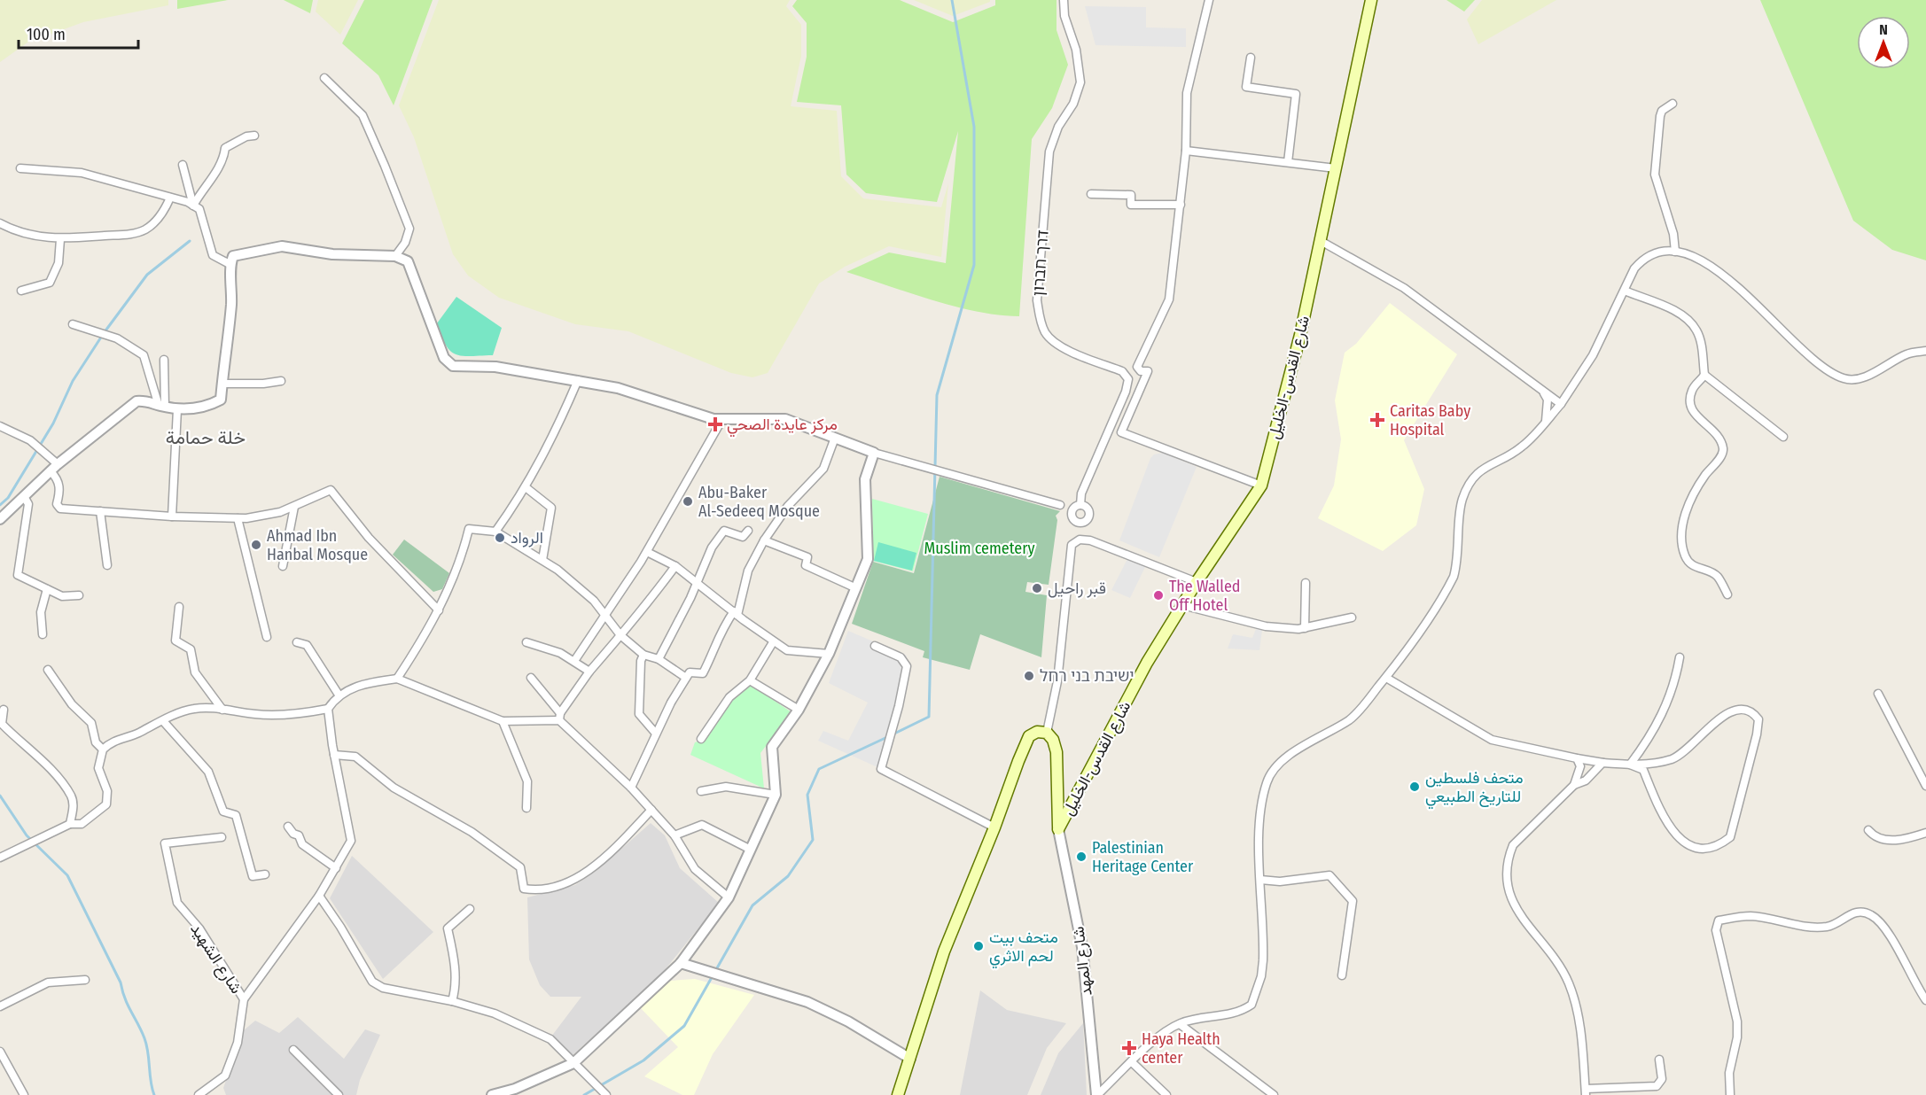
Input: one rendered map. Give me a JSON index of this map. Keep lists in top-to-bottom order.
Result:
{
  "streets": {
    "main road": ["شارع القدس-الخليل"],
    "street": ["דרך חברון", "شارع الشهيد", "شارع المهد"]
  },
  "crossings": [
    ["شارع القدس-الخليل", "شارع المهد"]
  ],
  "districts": ["خلة حمامة"],
  "parks": ["Muslim cemetery"],
  "places": {
    "health": ["Caritas Baby Hospital", "مركز عايدة الصحي", "Haya Health center"],
    "other": [
      "Abu-Baker Al-Sedeeq Mosque",
      "الرواد",
      "Ahmad Ibn Hanbal Mosque",
      "قبر راحيل",
      "The Walled Off Hotel",
      "ישיבת בני רחל",
      "متحف فلسطين للتاريخ الطبيعي",
      "Palestinian Heritage Center",
      "متحف بيت لحم الاثري"
    ]
  },
  "scale_bar": "100 m",
  "north": "top"
}
